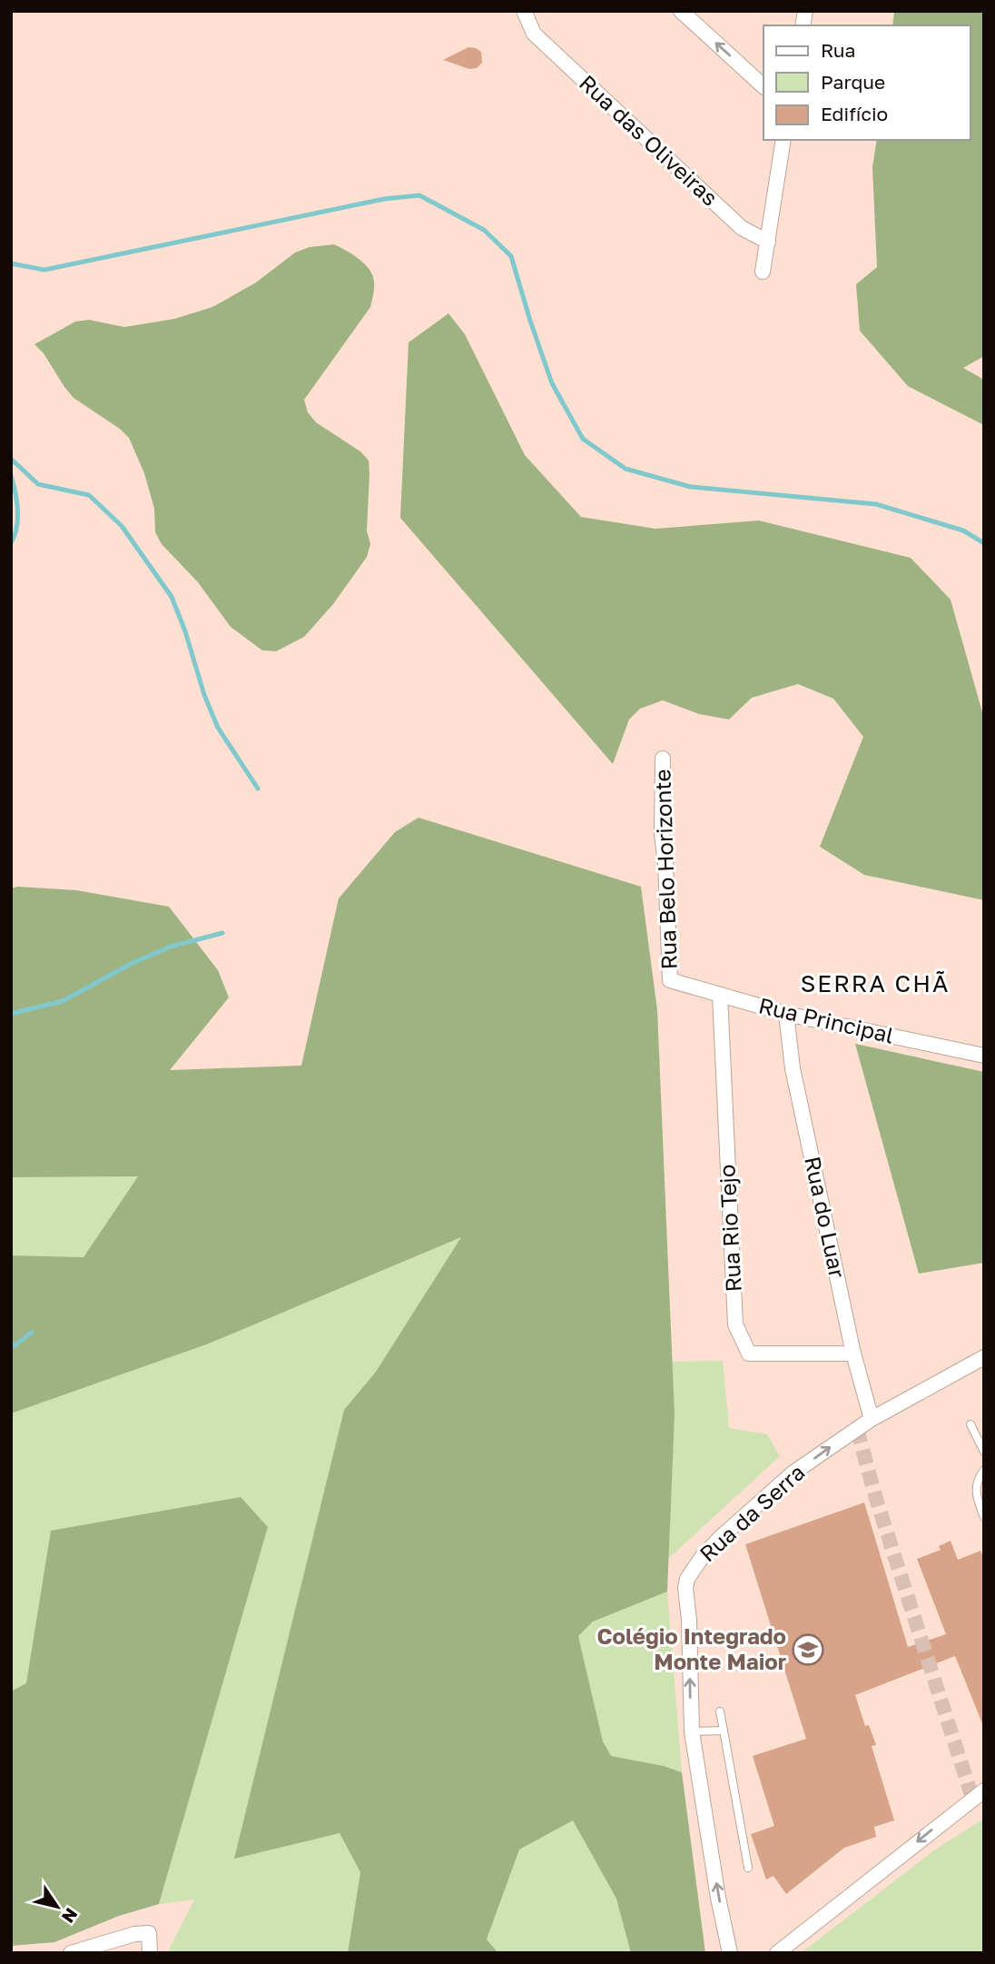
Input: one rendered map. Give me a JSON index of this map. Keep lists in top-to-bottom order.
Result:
{
  "streets": {
    "street": [
      "Rua das Oliveiras",
      "Rua Belo Horizonte",
      "Rua Principal",
      "Rua do Luar",
      "Rua Rio Tejo",
      "Rua da Serra"
    ]
  },
  "crossings": [
    ["Rua Belo Horizonte", "Rua Principal"],
    ["Rua Principal", "Rua do Luar"],
    ["Rua Principal", "Rua Rio Tejo"],
    ["Rua do Luar", "Rua Rio Tejo"],
    ["Rua do Luar", "Rua da Serra"]
  ],
  "one_way": ["Rua da Serra"],
  "districts": ["SERRA CHÃ"],
  "places": {
    "school or university": ["Colégio Integrado Monte Maior"]
  },
  "legend": ["Rua", "Parque", "Edifício"],
  "north": "bottom right"
}
